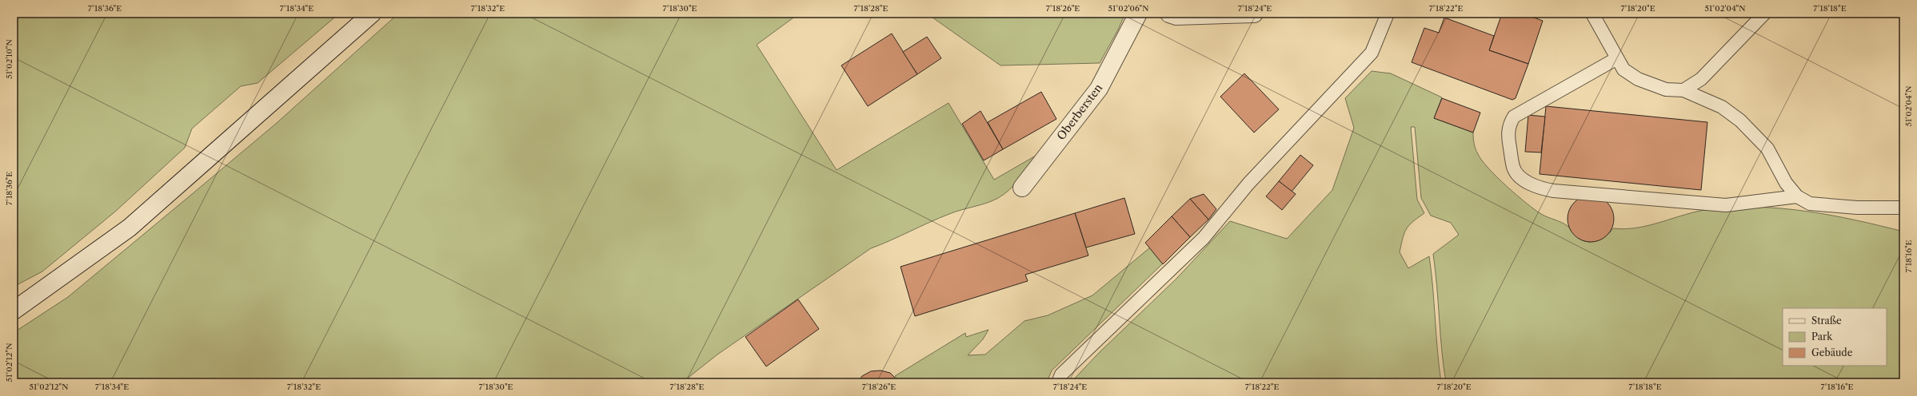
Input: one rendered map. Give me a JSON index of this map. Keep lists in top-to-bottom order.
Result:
{
  "streets": {
    "street": ["Oberbersten"]
  },
  "legend": ["Straße", "Park", "Gebäude"],
  "coordinates": [
    "7°18'36\"E",
    "7°18'34\"E",
    "7°18'32\"E",
    "7°18'30\"E",
    "7°18'28\"E",
    "7°18'26\"E",
    "51°02'06\"N",
    "7°18'24\"E",
    "7°18'22\"E",
    "7°18'20\"E",
    "51°02'04\"N",
    "7°18'18\"E",
    "51°02'10\"N",
    "7°18'16\"E",
    "51°02'12\"N"
  ]
}
